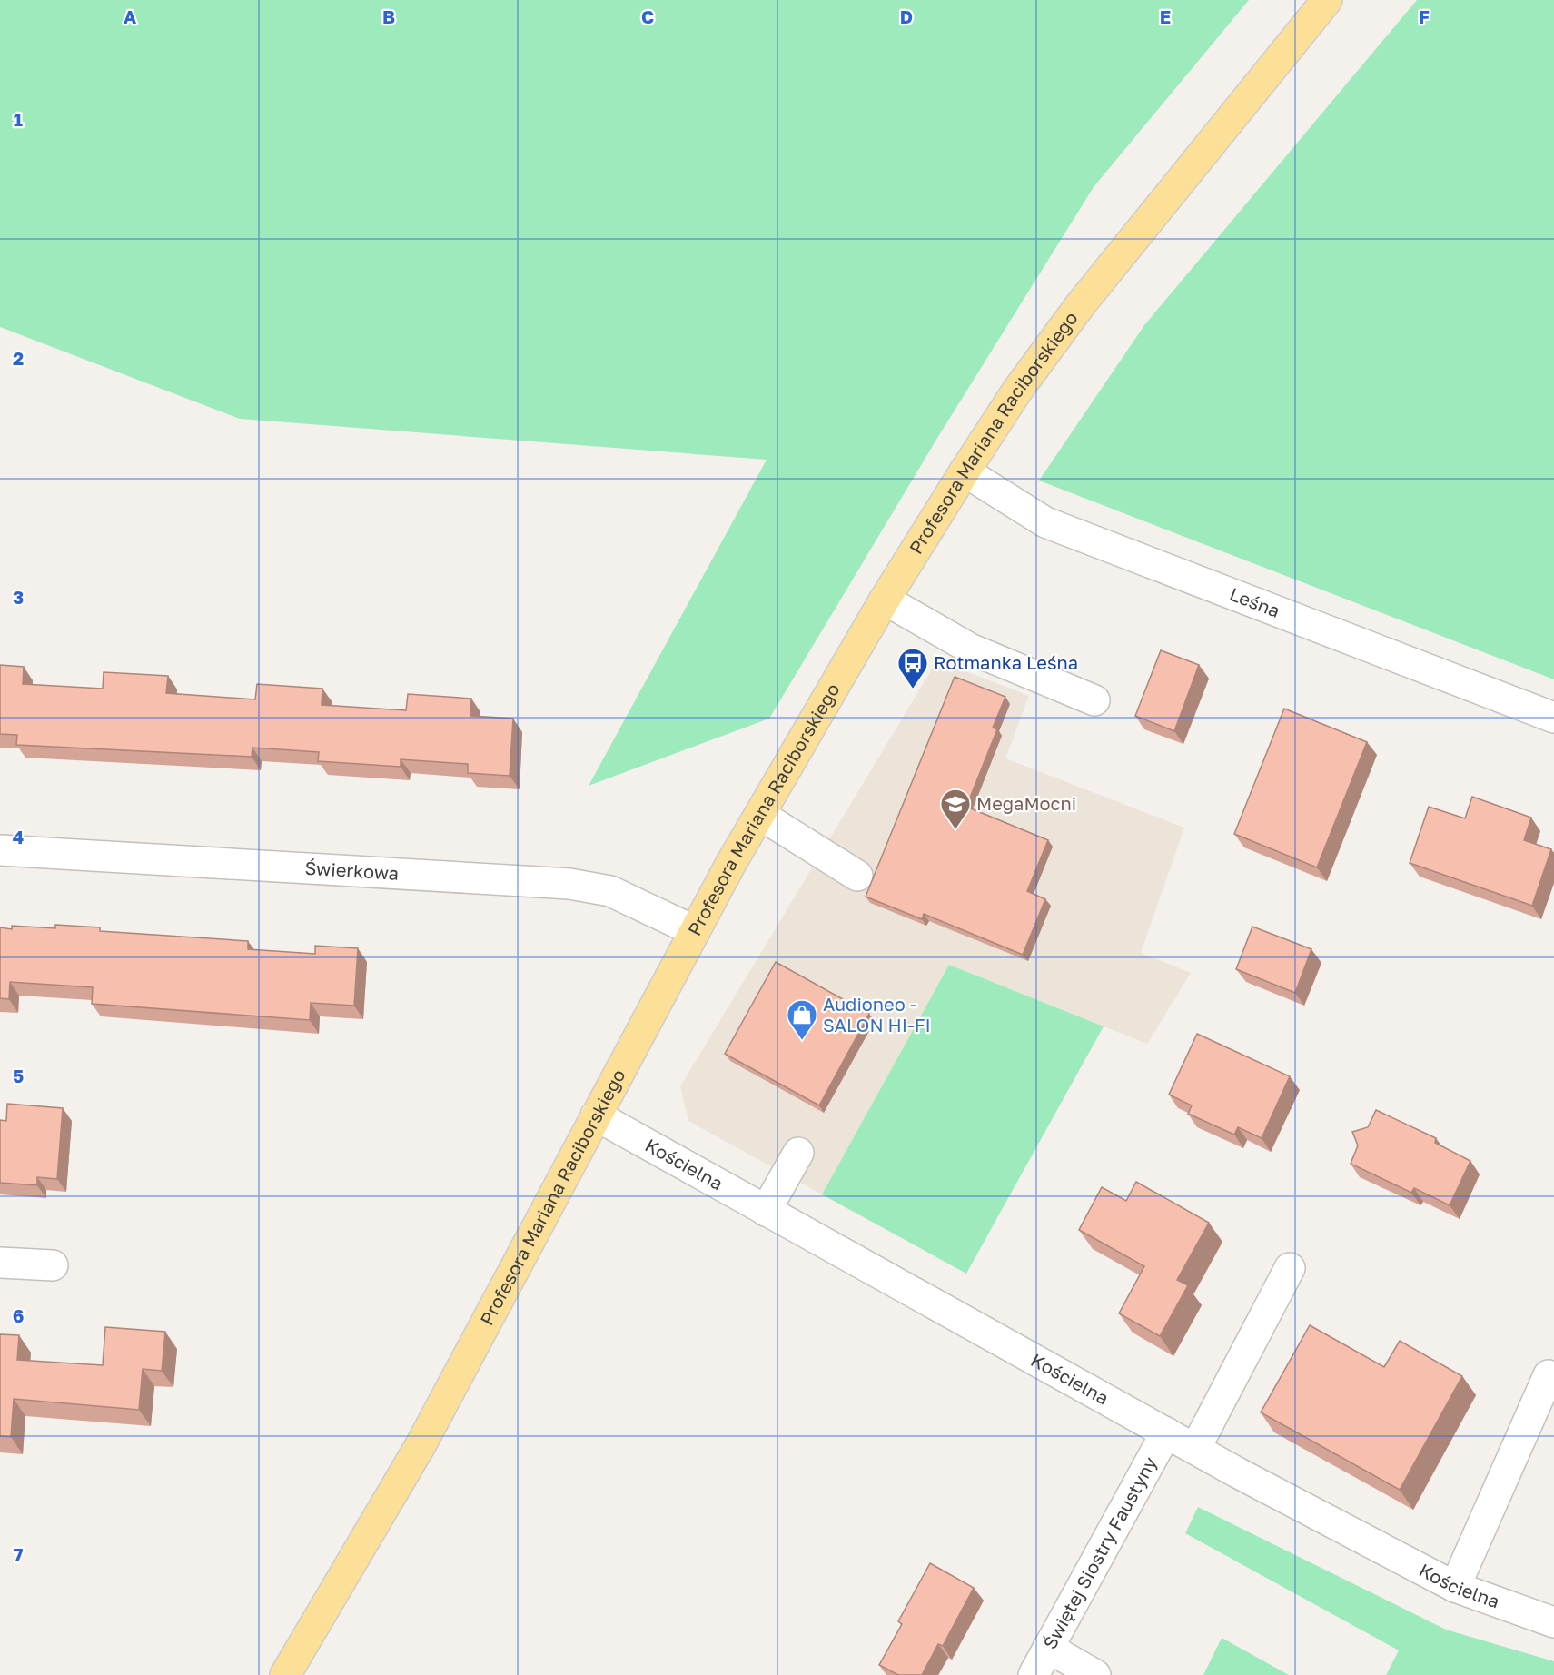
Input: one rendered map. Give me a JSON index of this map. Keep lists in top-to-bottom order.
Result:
{
  "streets": {
    "main road": ["Profesora Mariana Raciborskiego"],
    "street": [
      "Leśna",
      "Świerkowa",
      "Kościelna",
      "Świętej Siostry Faustyny"
    ]
  },
  "crossings": [
    ["Profesora Mariana Raciborskiego", "Leśna"],
    ["Profesora Mariana Raciborskiego", "Świerkowa"],
    ["Profesora Mariana Raciborskiego", "Kościelna"],
    ["Kościelna", "Świętej Siostry Faustyny"]
  ],
  "places": {
    "bus stop": ["Rotmanka Leśna"],
    "school or university": ["MegaMocni"],
    "shop": ["Audioneo - SALON HI-FI"]
  },
  "grid": {
    "columns": [
      "A",
      "B",
      "C",
      "D",
      "E",
      "F"
    ],
    "rows": [
      "1",
      "2",
      "3",
      "4",
      "5",
      "6",
      "7"
    ]
  }
}
